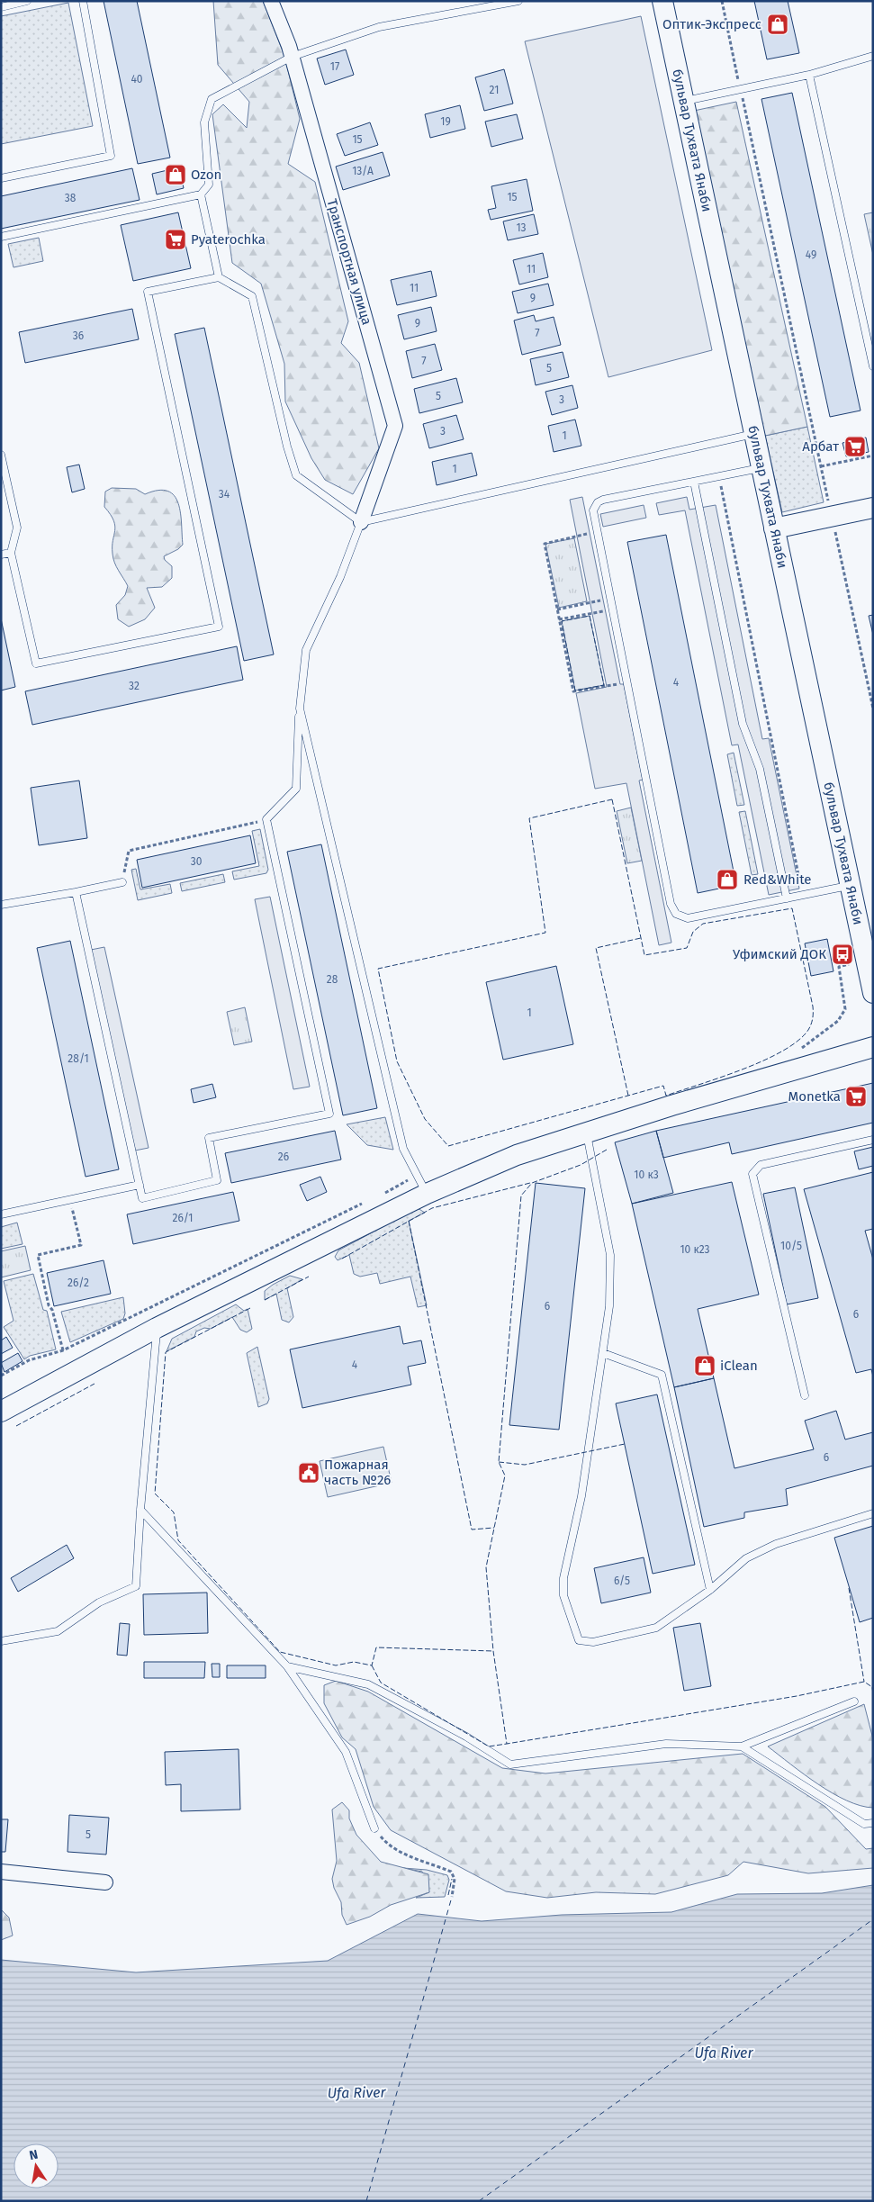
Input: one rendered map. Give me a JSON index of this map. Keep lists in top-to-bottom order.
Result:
{
  "streets": {
    "street": ["бульвар Тухвата Янаби", "Транспортная улица"]
  },
  "water": ["Ufa River"],
  "places": {
    "shop": [
      "Оптик-Экспресс",
      "Ozon",
      "Red&White",
      "iClean"
    ],
    "supermarket": ["Pyaterochka", "Арбат", "Monetka"],
    "bus stop": ["Уфимский ДОК"],
    "public building": ["Пожарная часть №26"]
  },
  "house_numbers": [
    "17",
    "40",
    "21",
    "19",
    "15",
    "13/А",
    "15",
    "38",
    "13",
    "49",
    "11",
    "11",
    "9",
    "9",
    "7",
    "36",
    "7",
    "5",
    "5",
    "3",
    "3",
    "1",
    "1",
    "34",
    "4",
    "32",
    "30",
    "28",
    "1",
    "28/1",
    "26",
    "10 к3",
    "26/1",
    "10/5",
    "10 к23",
    "26/2",
    "6",
    "6",
    "4",
    "6",
    "6/5",
    "5"
  ],
  "north": "top"
}
